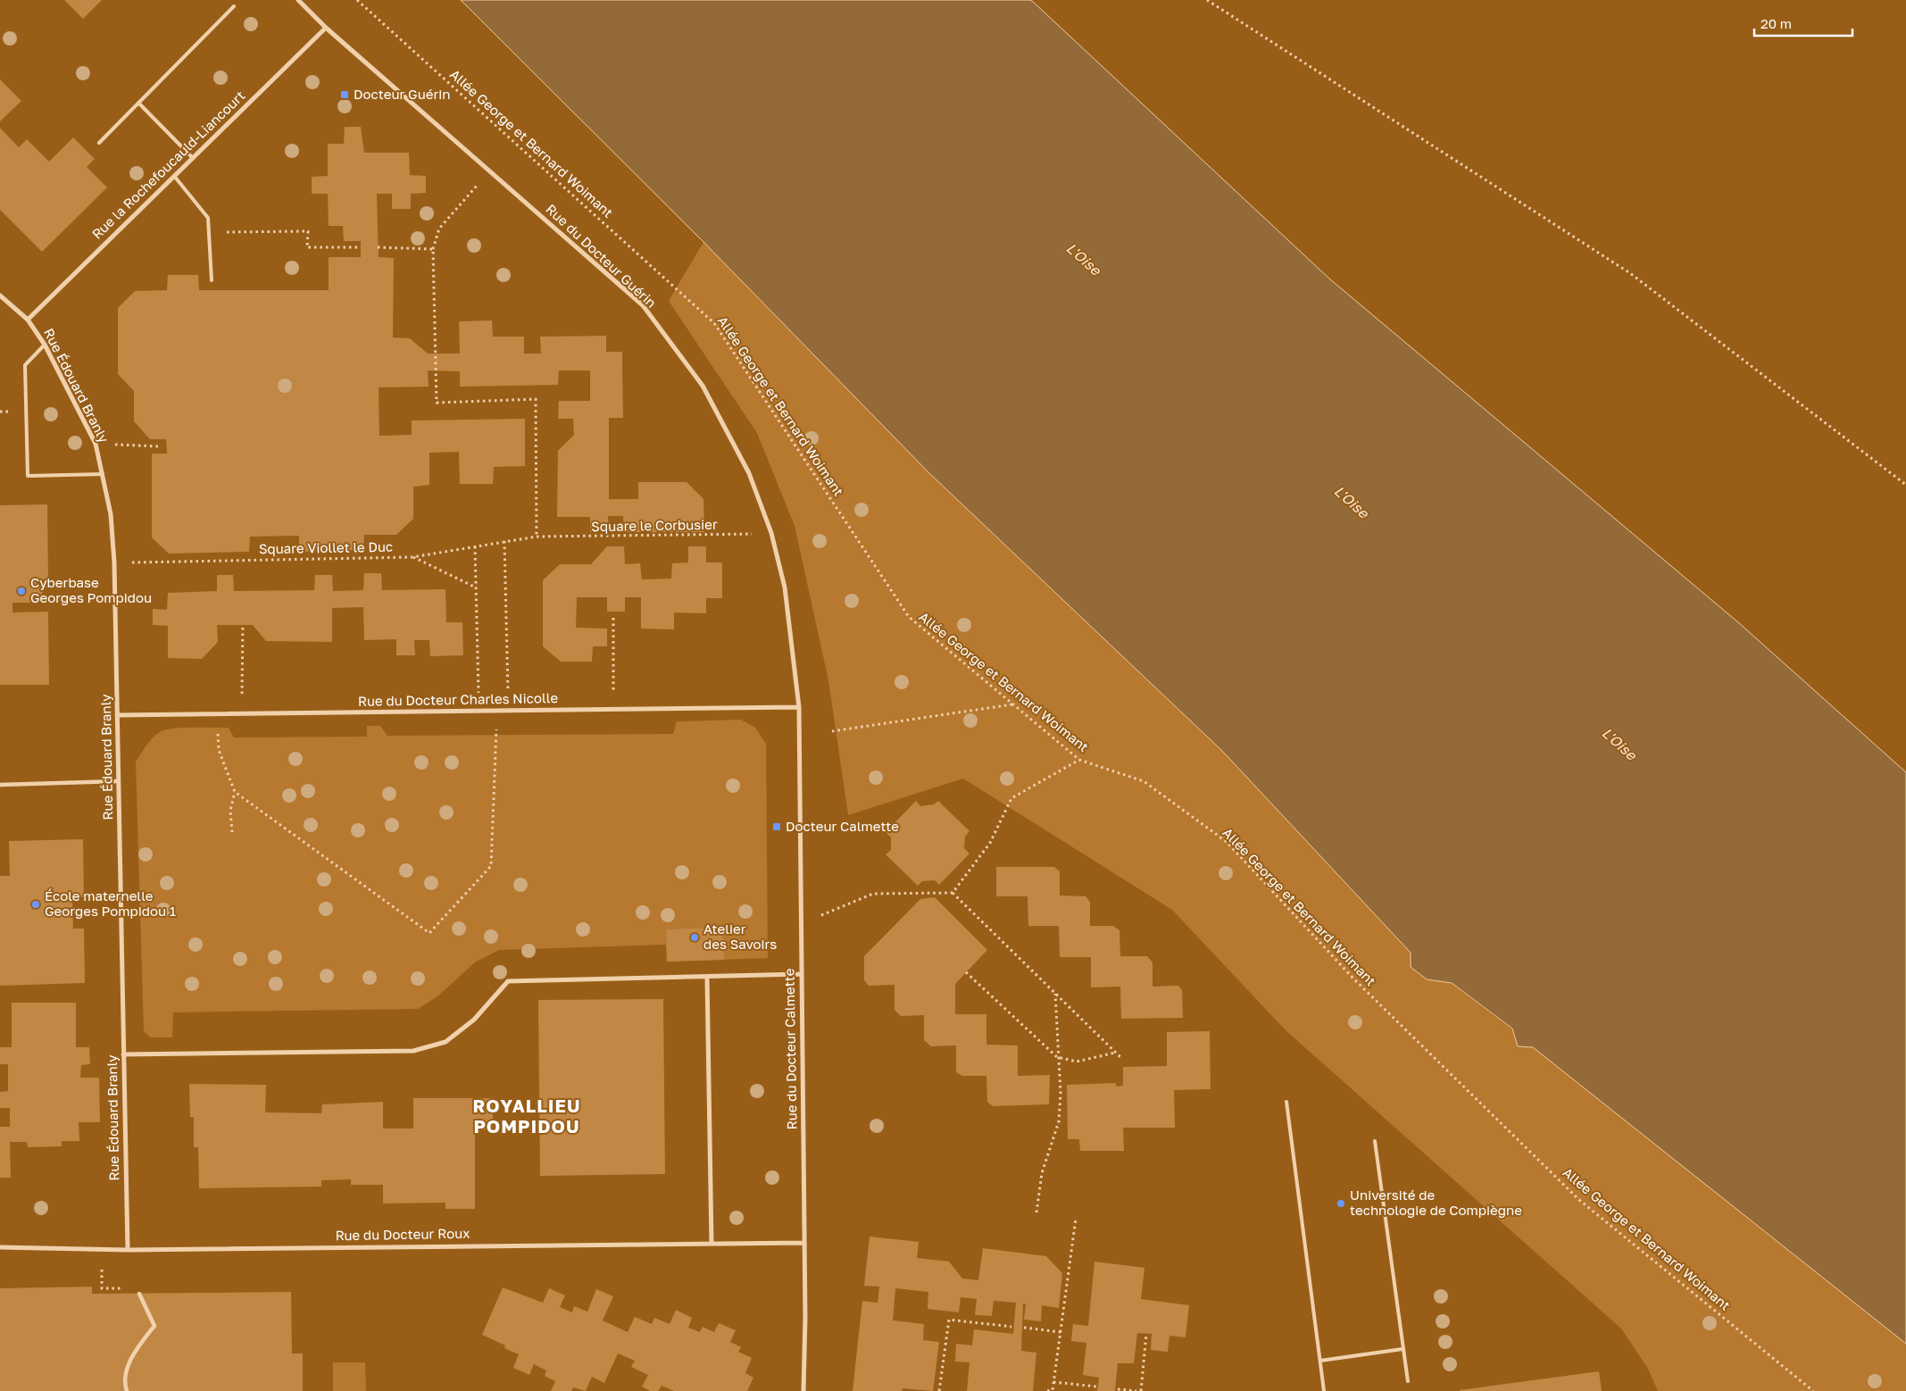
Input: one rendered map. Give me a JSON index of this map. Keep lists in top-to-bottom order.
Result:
{
  "streets": {
    "street": [
      "Rue la Rochefoucauld-Liancourt",
      "Rue du Docteur Guérin",
      "Rue Édouard Branly",
      "Rue du Docteur Charles Nicolle",
      "Rue du Docteur Calmette",
      "Rue du Docteur Roux"
    ],
    "path": ["Allée George et Bernard Woimant", "Square le Corbusier", "Square Viollet le Duc"]
  },
  "crossings": [
    ["Rue la Rochefoucauld-Liancourt", "Rue du Docteur Guérin"],
    ["Rue la Rochefoucauld-Liancourt", "Rue Édouard Branly"],
    ["Rue du Docteur Guérin", "Square le Corbusier"],
    ["Rue du Docteur Guérin", "Rue du Docteur Charles Nicolle"],
    ["Rue du Docteur Guérin", "Rue du Docteur Calmette"],
    ["Rue Édouard Branly", "Square Viollet le Duc"],
    ["Rue Édouard Branly", "Rue du Docteur Charles Nicolle"],
    ["Rue Édouard Branly", "Rue du Docteur Roux"],
    ["Square le Corbusier", "Square Viollet le Duc"],
    ["Rue du Docteur Charles Nicolle", "Rue du Docteur Calmette"],
    ["Rue du Docteur Calmette", "Rue du Docteur Roux"]
  ],
  "districts": ["ROYALLIEU POMPIDOU"],
  "water": ["L'Oise"],
  "places": {
    "transit": ["Docteur Guérin", "Docteur Calmette"],
    "other": [
      "Cyberbase Georges Pompidou",
      "École maternelle Georges Pompidou 1",
      "Atelier des Savoirs",
      "Université de technologie de Compiègne"
    ]
  },
  "scale_bar": "20 m"
}
